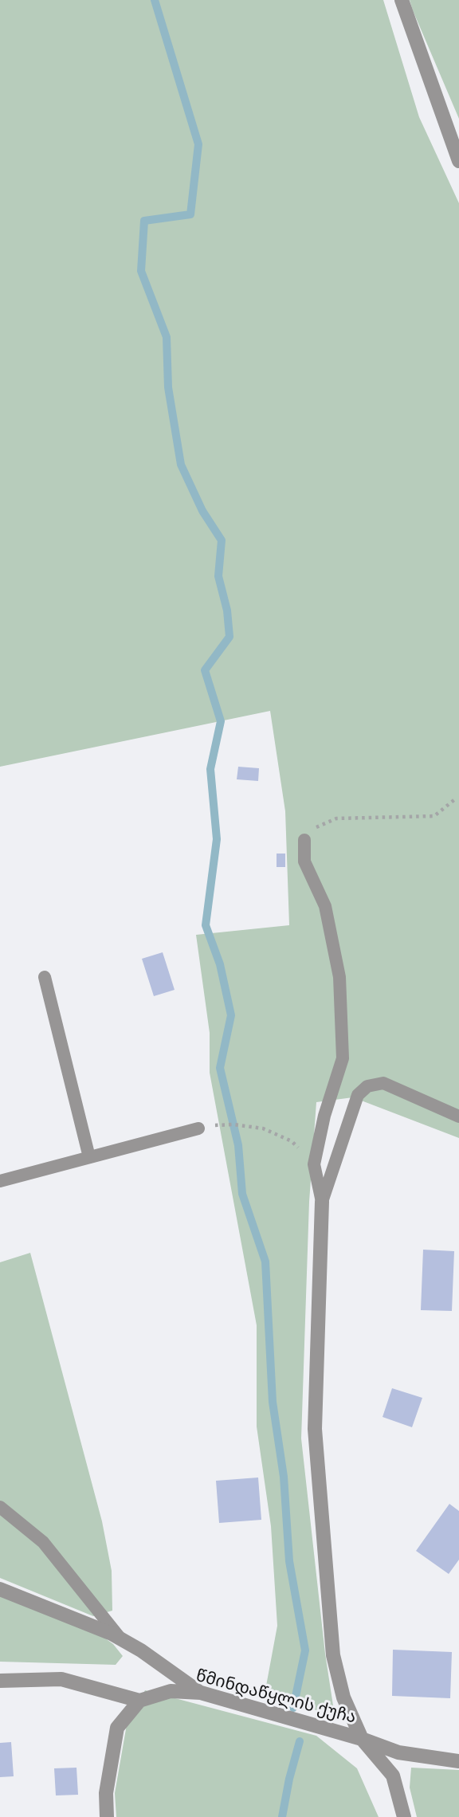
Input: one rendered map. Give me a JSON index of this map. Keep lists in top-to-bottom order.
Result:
{
  "streets": {
    "street": ["წმინდაწყლის ქუჩა"]
  }
}
